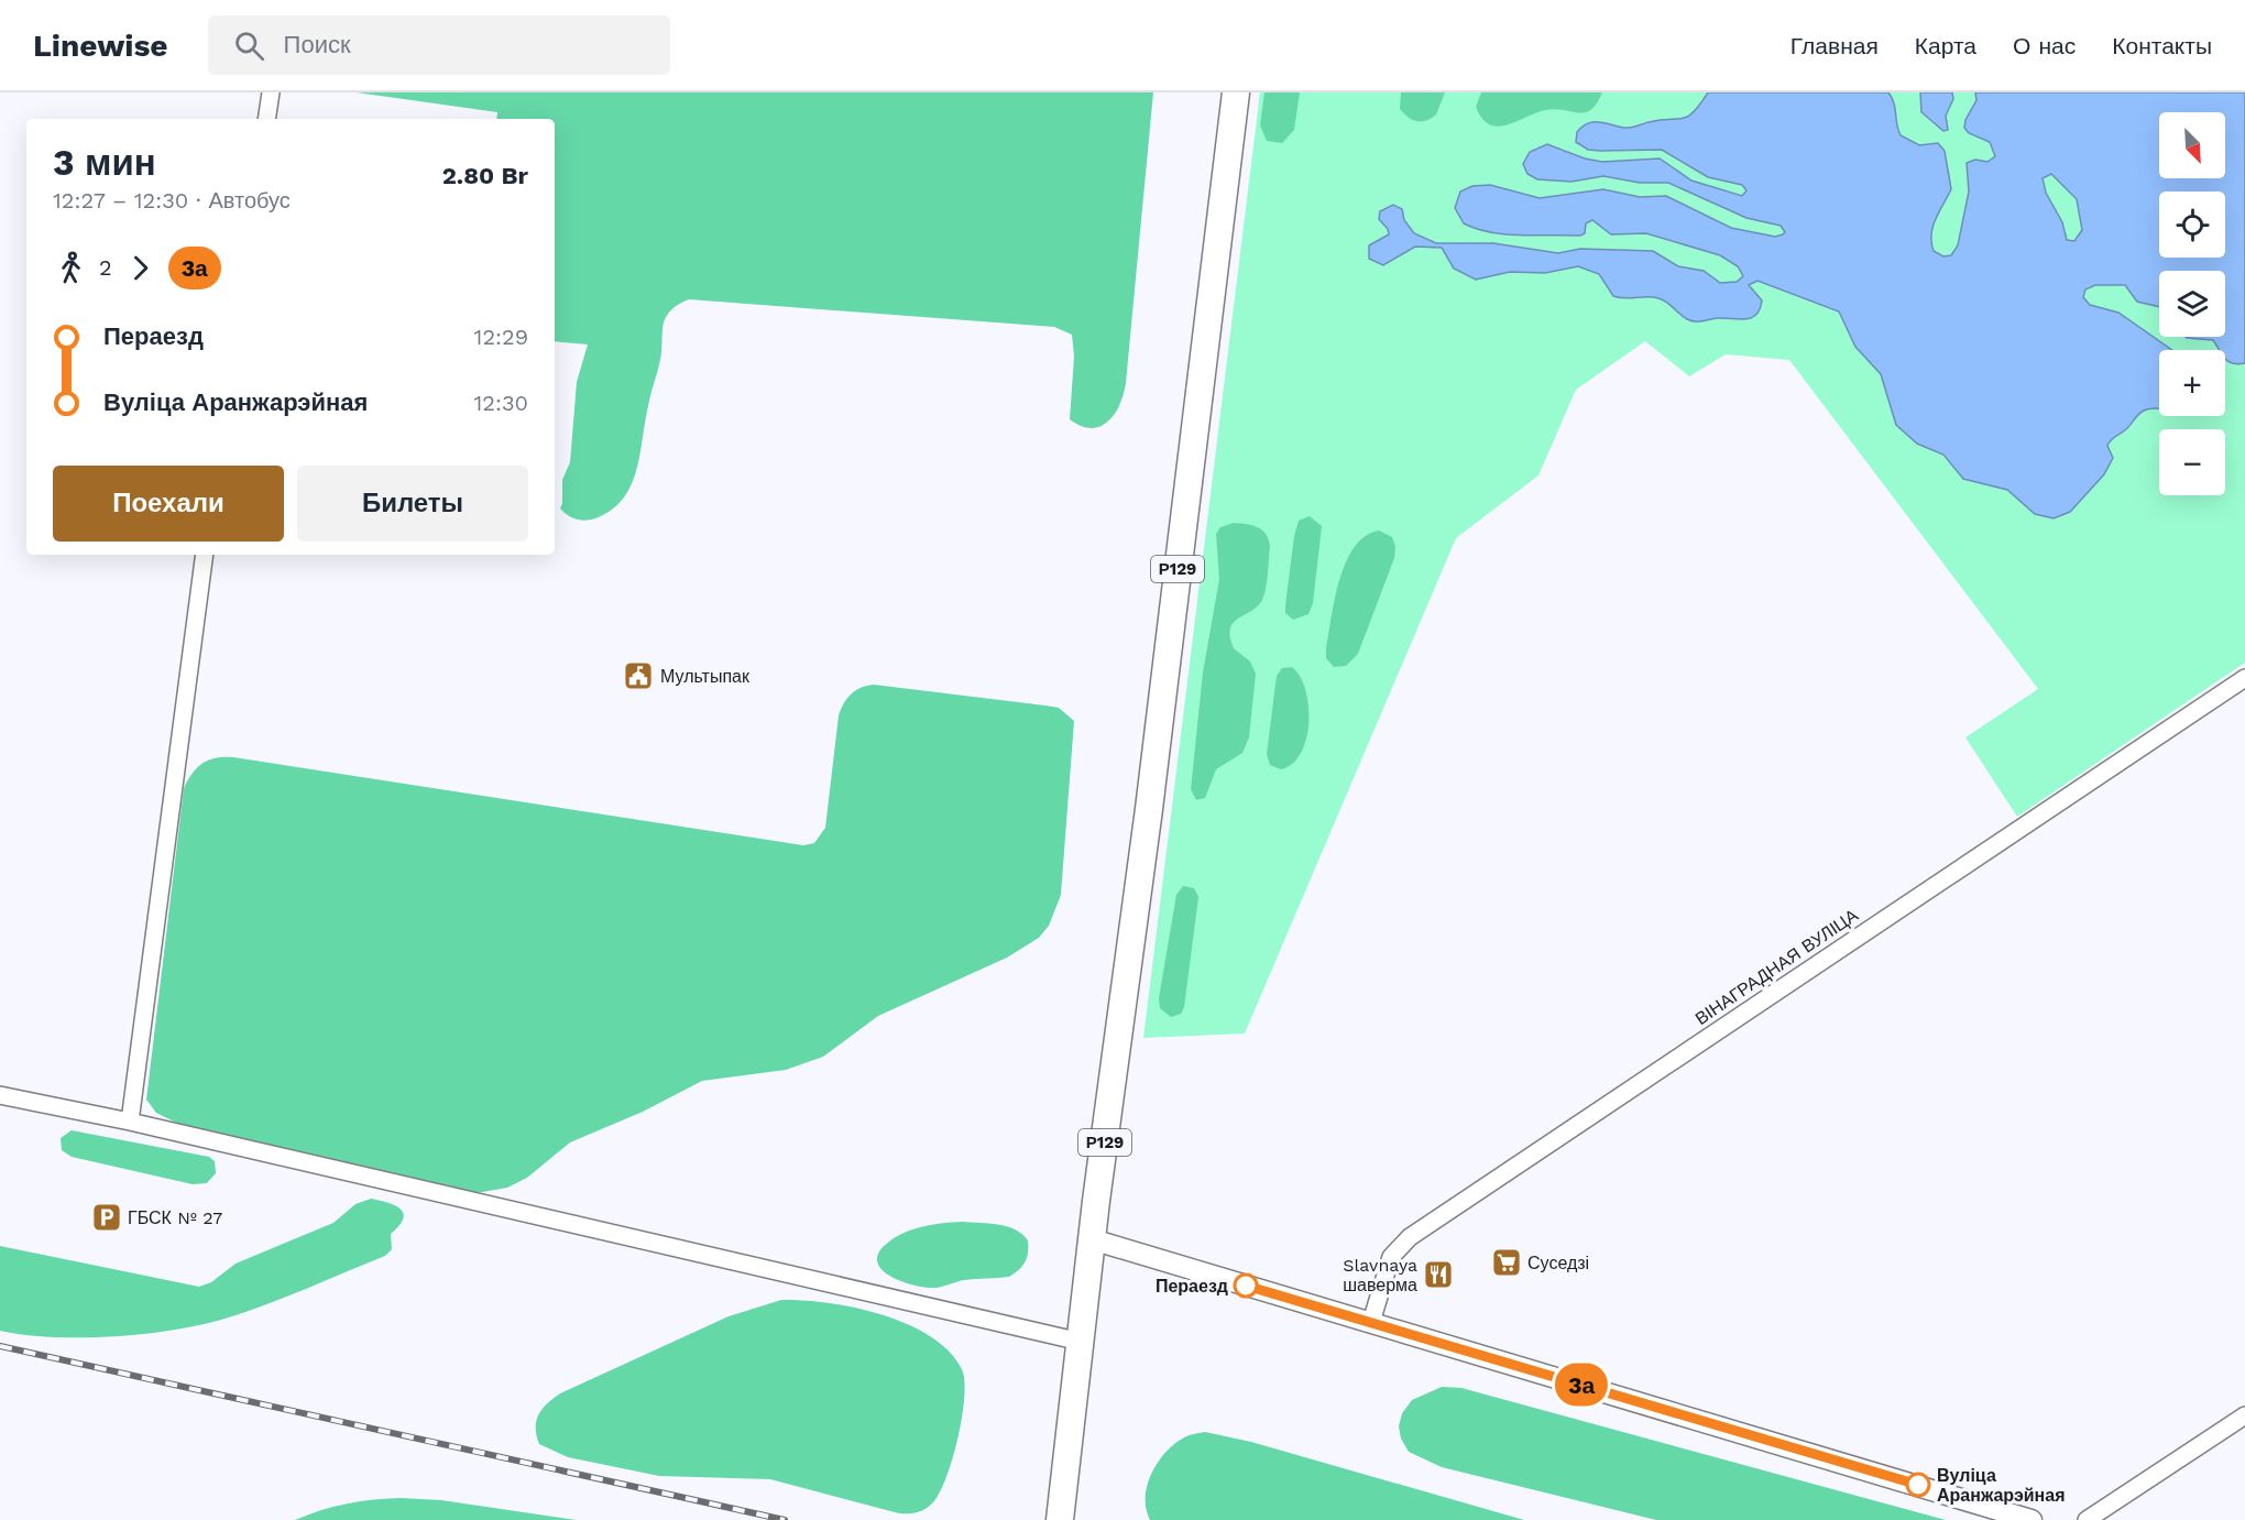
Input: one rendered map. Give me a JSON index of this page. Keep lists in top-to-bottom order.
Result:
{
  "streets": {
    "main road": ["Р129"],
    "street": ["ВІНАГРАДНАЯ ВУЛІЦА"]
  },
  "places": {
    "public building": ["Мультыпак"],
    "parking": ["ГБСК № 27"],
    "supermarket": ["Суседзі"],
    "restaurant": ["Slavnaya шаверма"],
    "other": ["Пераезд", "Вуліца Аранжарэйная"]
  },
  "lines": ["bus line 3а"],
  "north": "bottom right",
  "page": {
    "header": "Linewise",
    "search": "Поиск",
    "nav": [
      "Главная",
      "Карта",
      "О нас",
      "Контакты"
    ],
    "on_map": "3а",
    "map_buttons": ["+", "−"],
    "heading": ["3 мин", "12:27 – 12:30 · Автобус", "2.80 Br"],
    "legs": ["2", "3а"],
    "list": [
      {
        "name": "Пераезд",
        "value": "12:29"
      },
      {
        "name": "Вуліца Аранжарэйная",
        "value": "12:30"
      }
    ],
    "buttons": ["Поехали", "Билеты"]
  }
}
